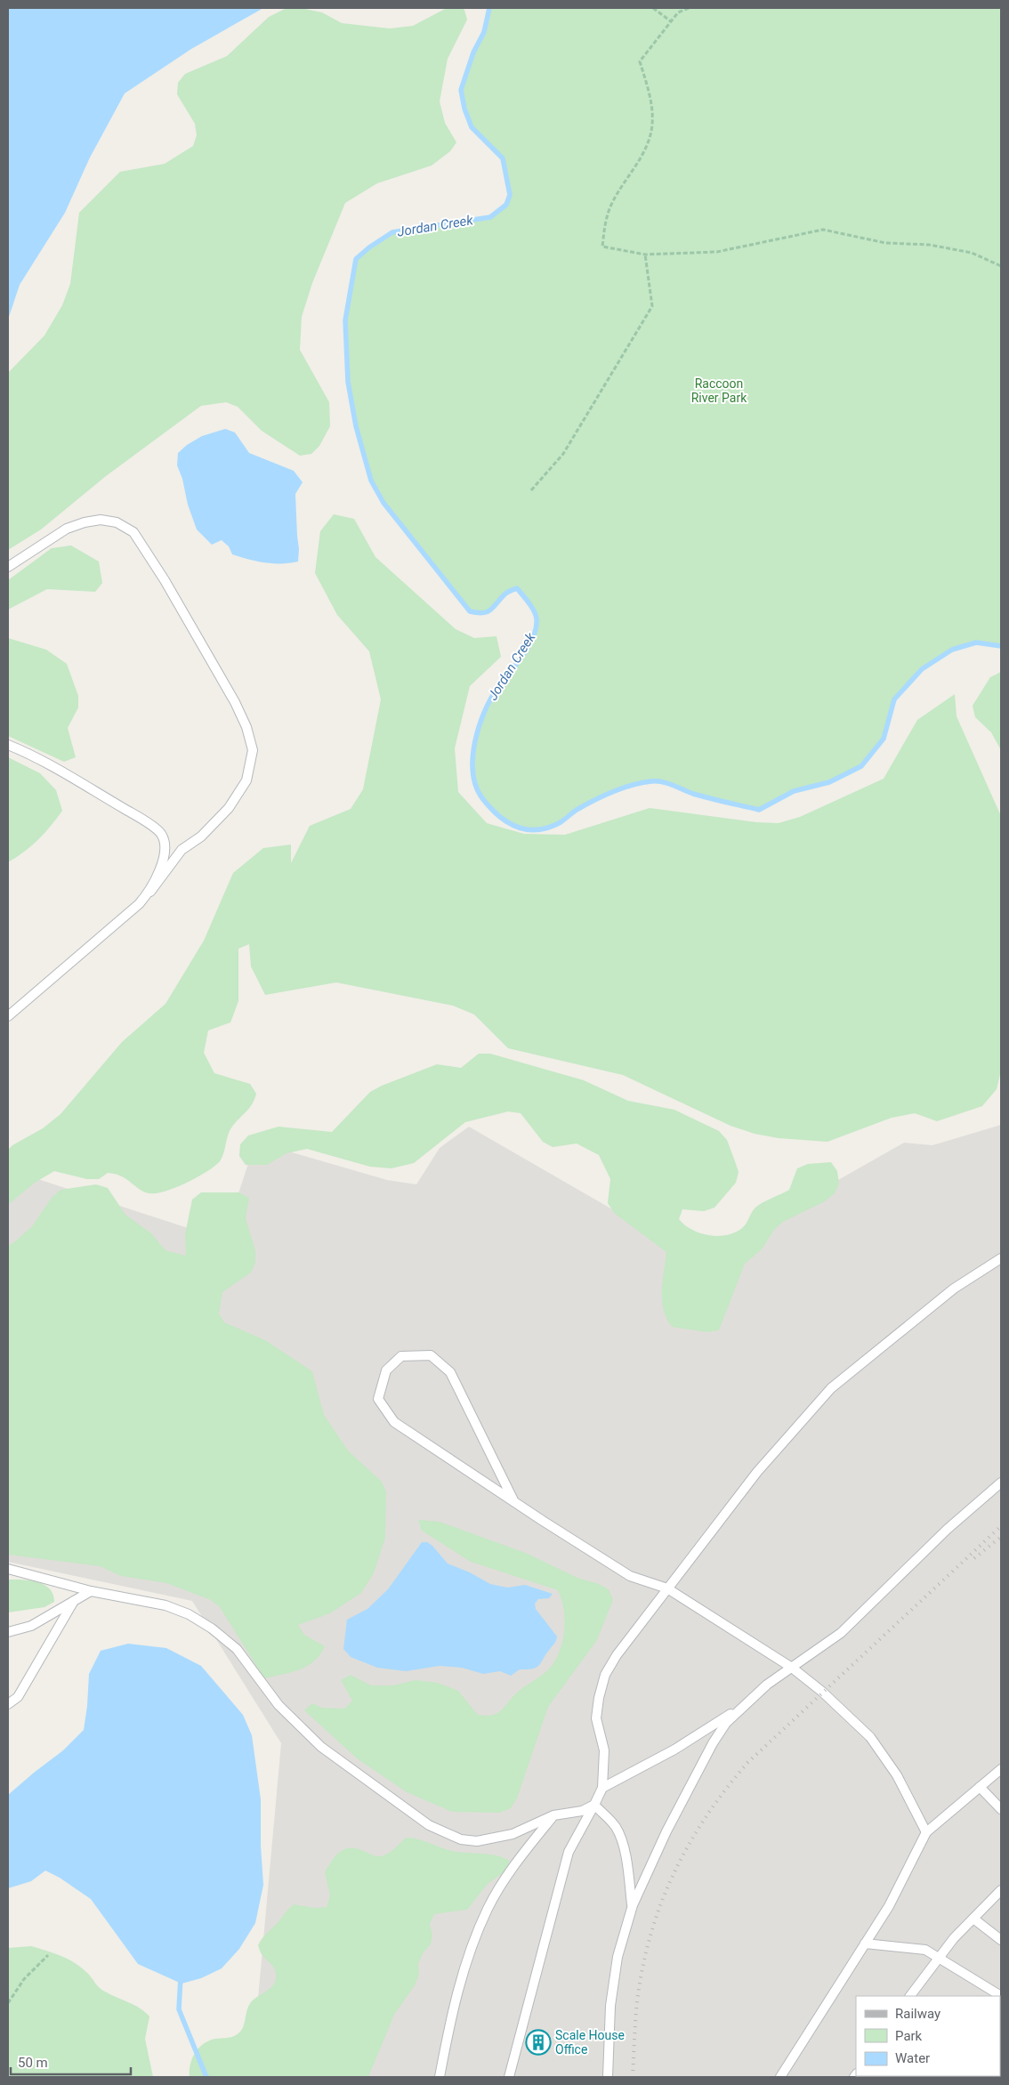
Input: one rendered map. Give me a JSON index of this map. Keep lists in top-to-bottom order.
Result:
{
  "water": ["Jordan Creek"],
  "parks": ["Raccoon River Park"],
  "places": {
    "building": ["Scale House Office"]
  },
  "legend": ["Railway", "Park", "Water"],
  "scale_bar": "50 m"
}
